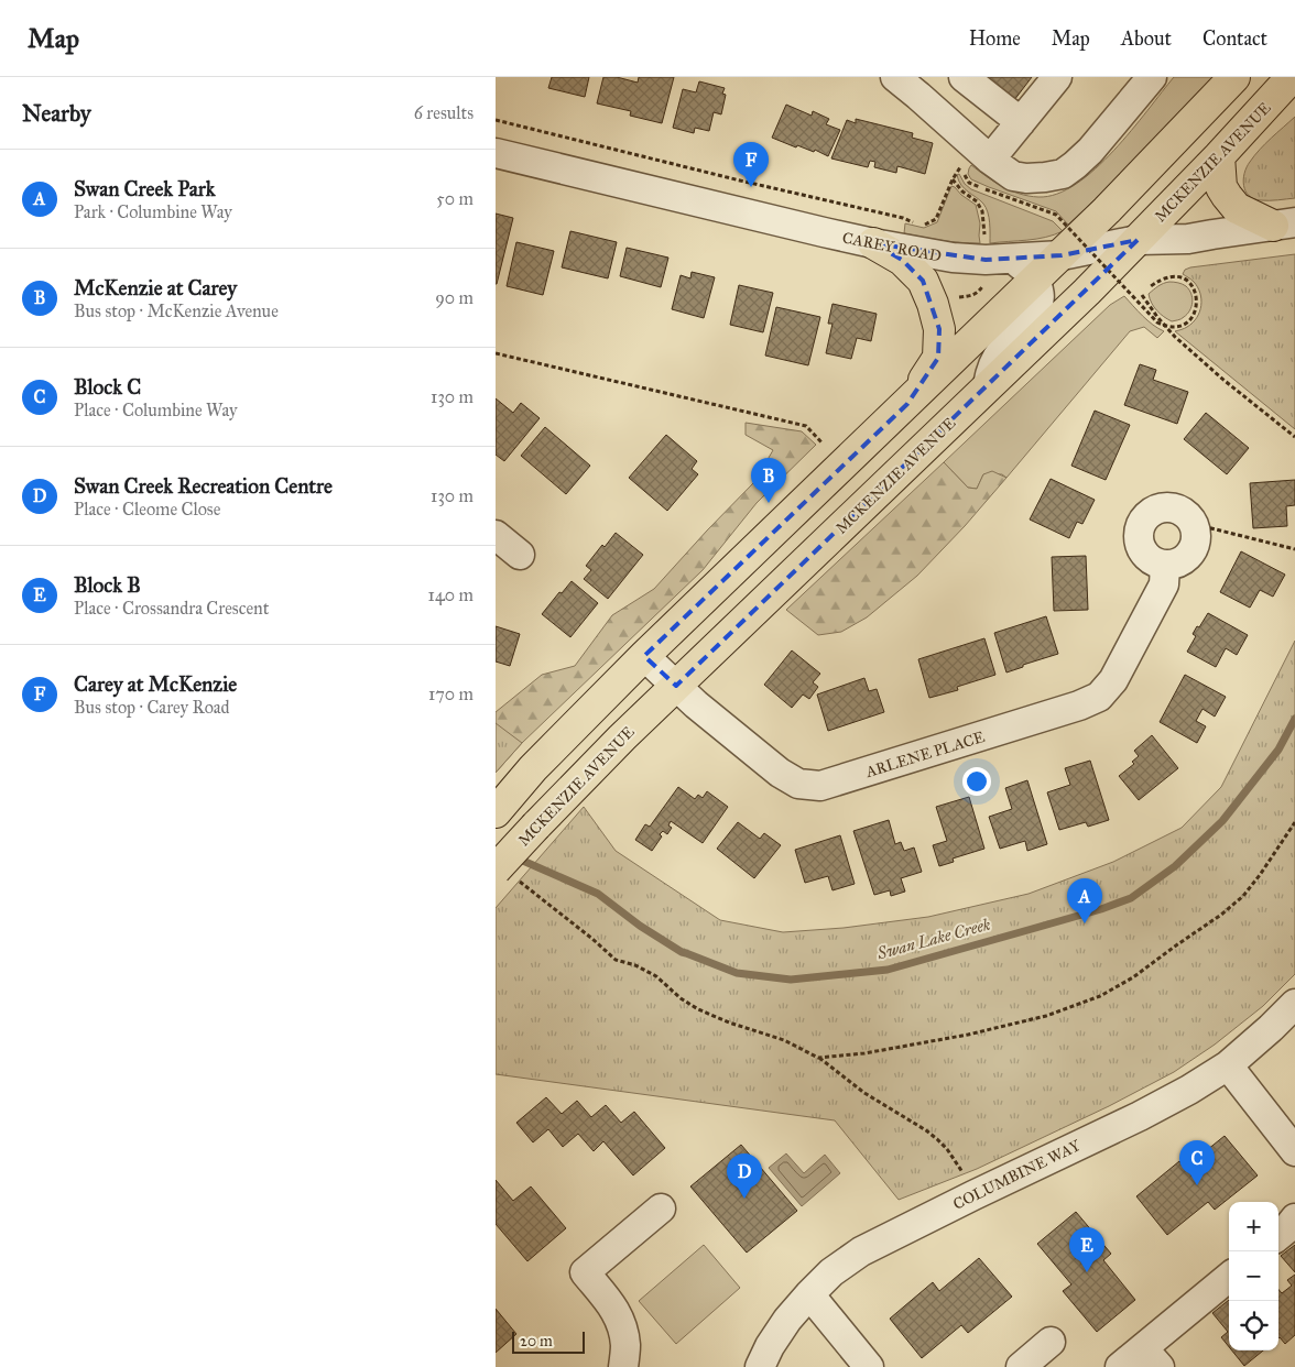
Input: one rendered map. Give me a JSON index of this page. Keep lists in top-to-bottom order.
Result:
{
  "streets": {
    "main road": ["MCKENZIE AVENUE"],
    "street": ["CAREY ROAD", "ARLENE PLACE", "COLUMBINE WAY"]
  },
  "crossings": [
    ["MCKENZIE AVENUE", "CAREY ROAD"],
    ["MCKENZIE AVENUE", "ARLENE PLACE"]
  ],
  "water": ["Swan Lake Creek"],
  "scale_bar": "20 m",
  "page": {
    "header": "Map",
    "nav": [
      "Home",
      "Map",
      "About",
      "Contact"
    ],
    "heading": ["Nearby", "6 results"],
    "pins": [
      "F",
      "B",
      "A",
      "C",
      "D",
      "E"
    ],
    "list": [
      {
        "mark": "A",
        "name": "Swan Creek Park",
        "note": "Park · Columbine Way",
        "value": "50 m"
      },
      {
        "mark": "B",
        "name": "McKenzie at Carey",
        "note": "Bus stop · McKenzie Avenue",
        "value": "90 m"
      },
      {
        "mark": "C",
        "name": "Block C",
        "note": "Place · Columbine Way",
        "value": "130 m"
      },
      {
        "mark": "D",
        "name": "Swan Creek Recreation Centre",
        "note": "Place · Cleome Close",
        "value": "130 m"
      },
      {
        "mark": "E",
        "name": "Block B",
        "note": "Place · Crossandra Crescent",
        "value": "140 m"
      },
      {
        "mark": "F",
        "name": "Carey at McKenzie",
        "note": "Bus stop · Carey Road",
        "value": "170 m"
      }
    ],
    "map_buttons": ["+", "−"],
    "scale": "20 m"
  }
}
